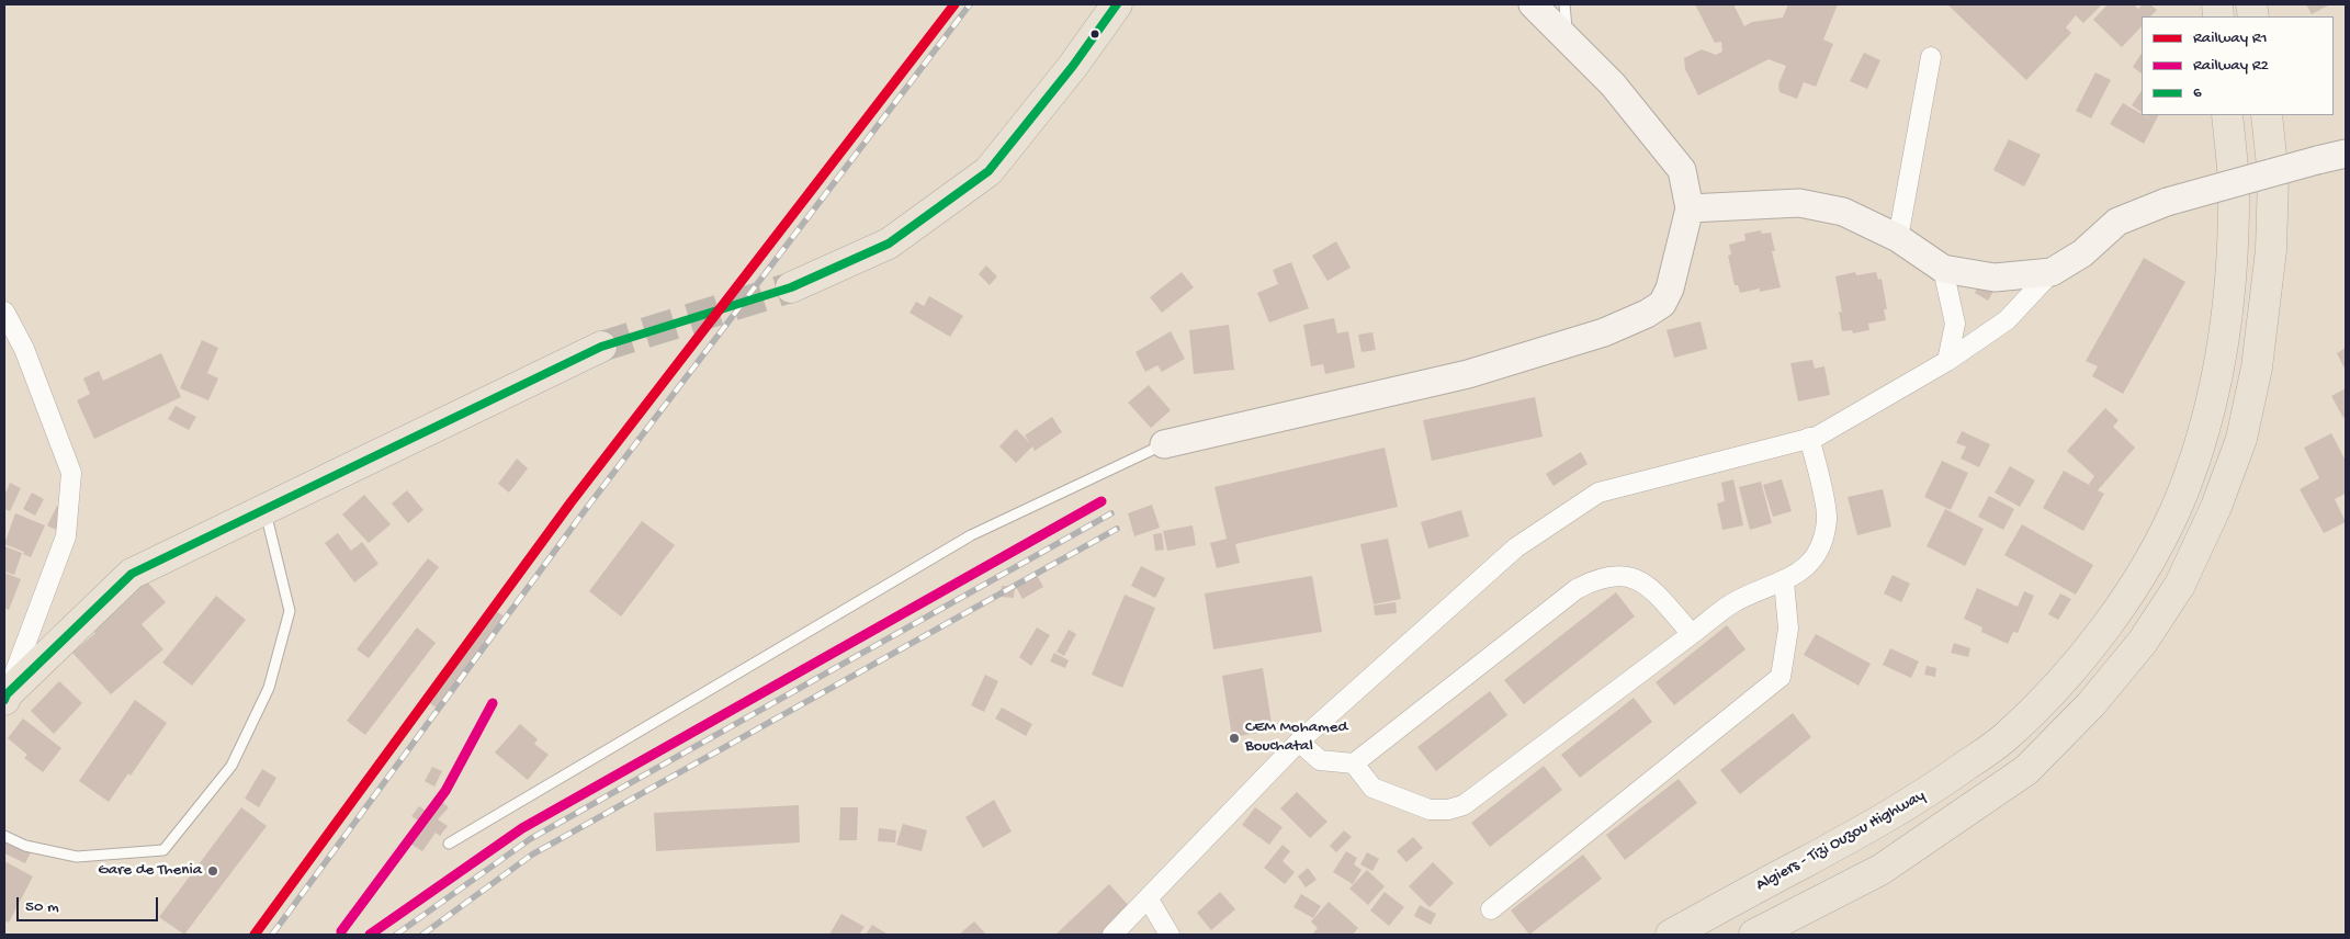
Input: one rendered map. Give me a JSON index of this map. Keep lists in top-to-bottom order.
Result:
{
  "streets": {
    "main road": ["Algiers - Tizi Ouzou Highway"]
  },
  "places": ["CEM Mohamed Bouchatal", "Gare de Thenia"],
  "lines": ["rail line R1", "transit line 6", "rail line R2"],
  "legend": ["Railway R1", "Railway R2", "6"],
  "scale_bar": "50 m"
}
